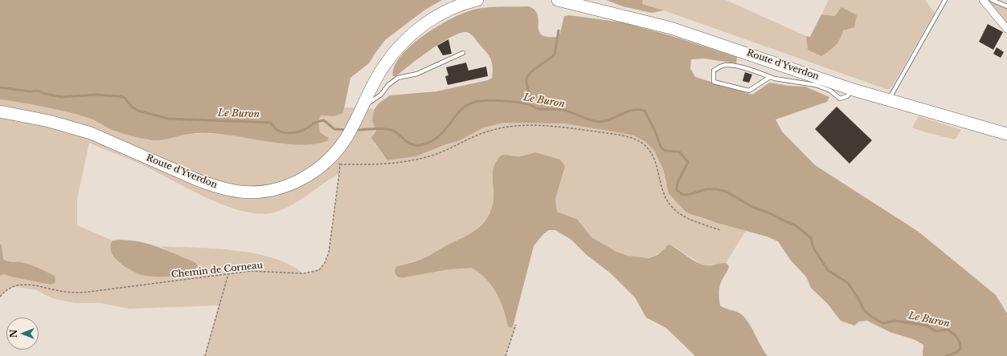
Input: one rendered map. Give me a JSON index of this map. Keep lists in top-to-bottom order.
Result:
{
  "streets": {
    "main road": ["Route d'Yverdon"],
    "path": ["Chemin de Corneau"]
  },
  "water": ["Le Buron"],
  "north": "left"
}
